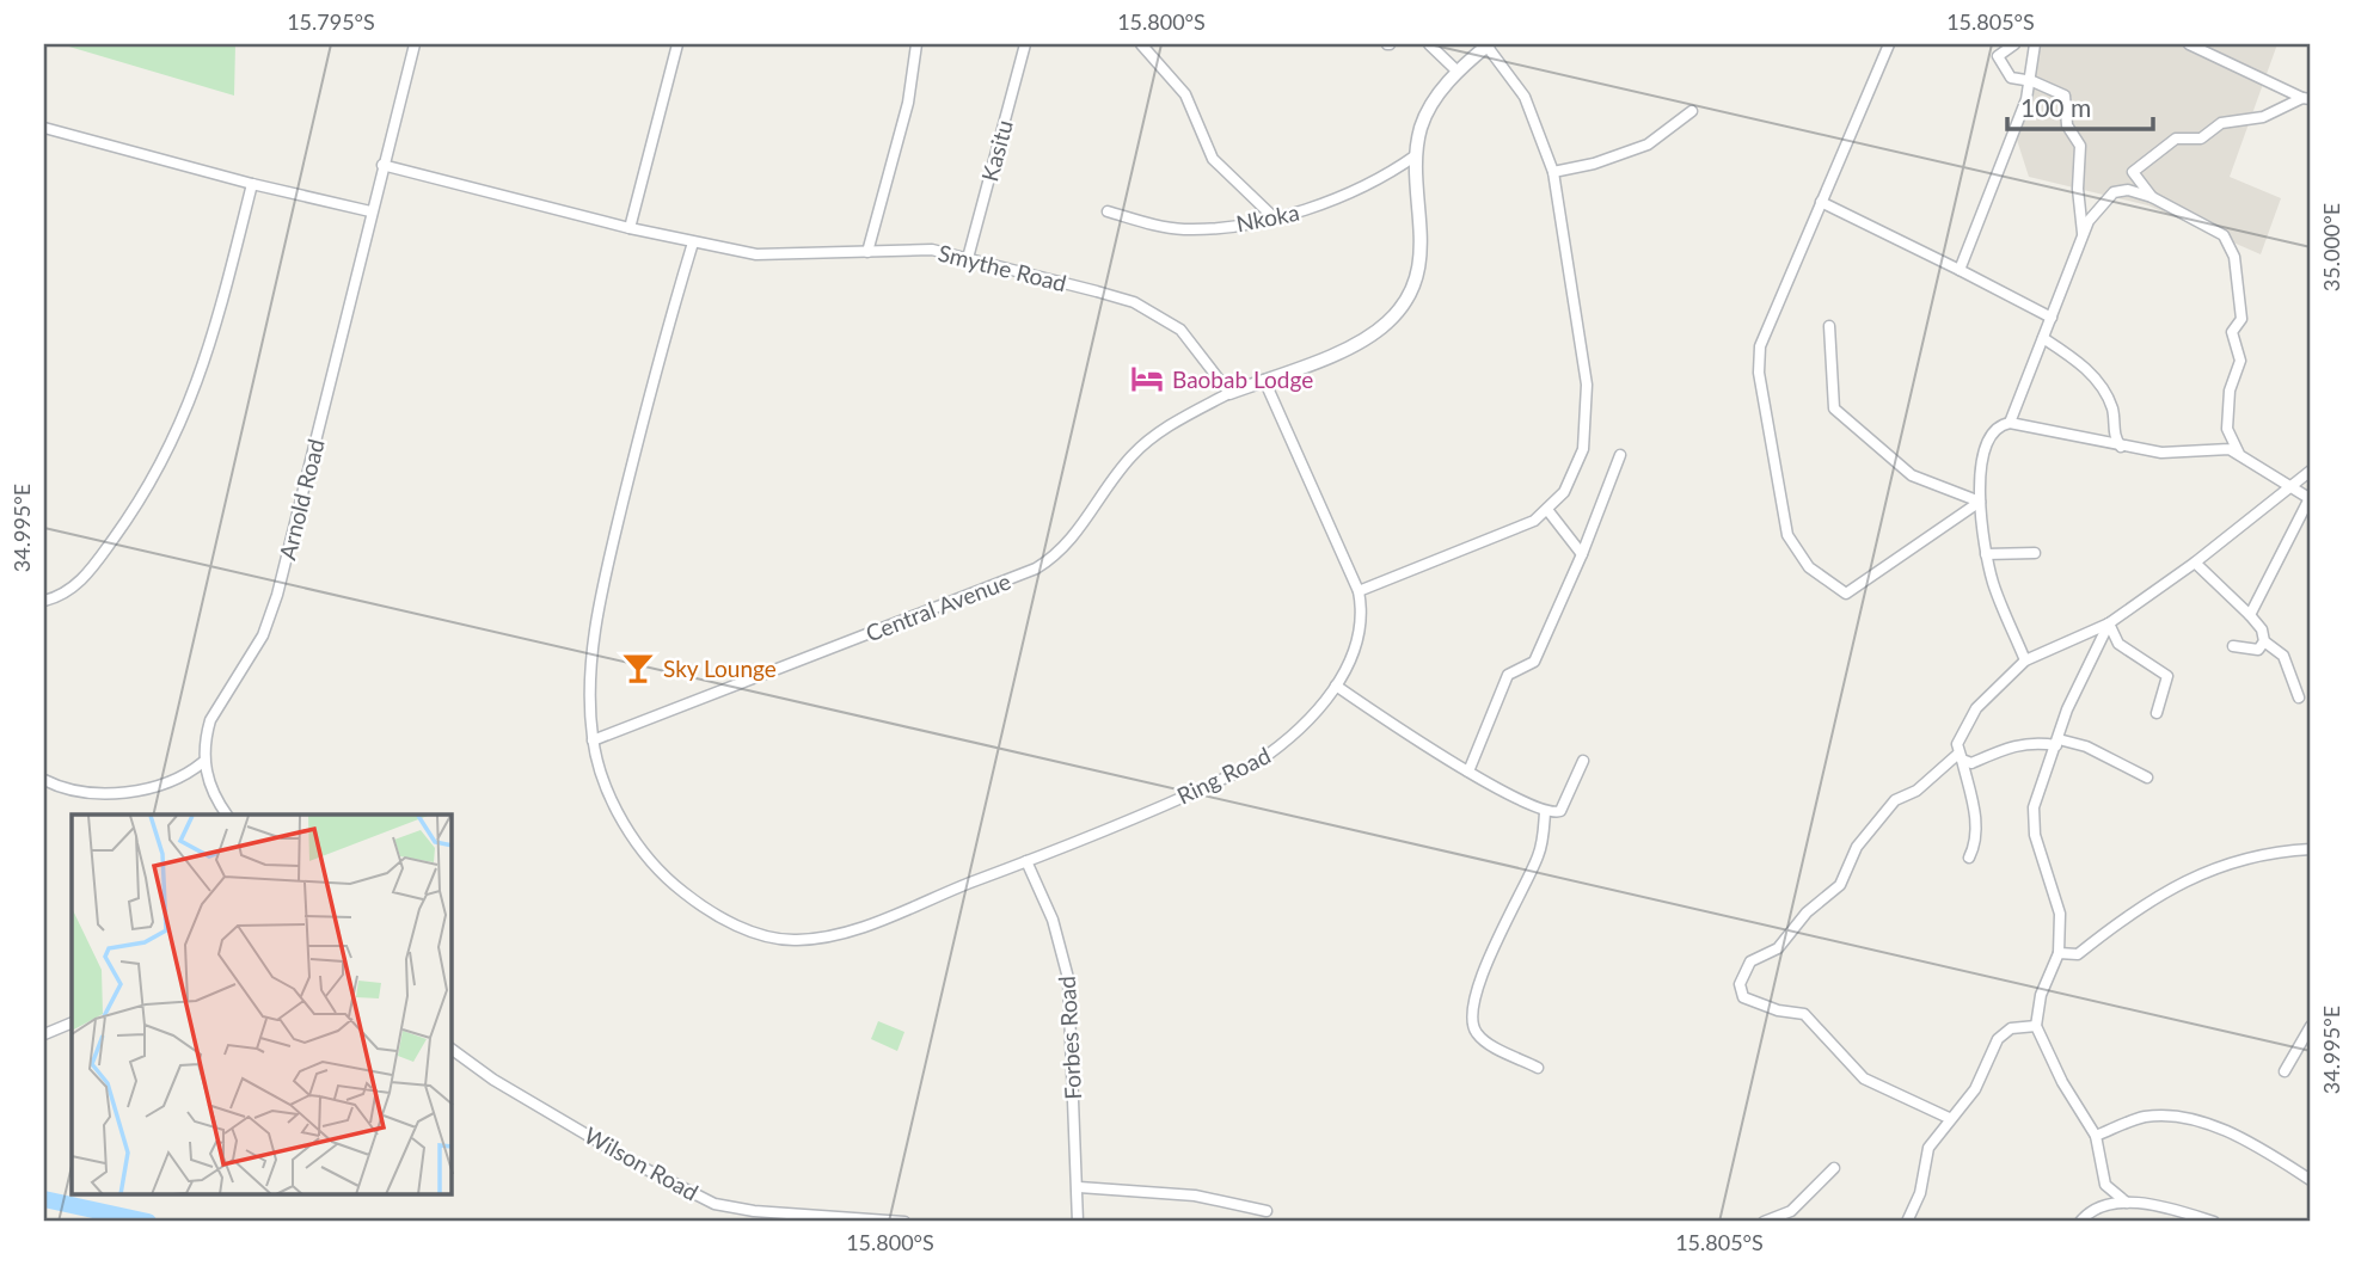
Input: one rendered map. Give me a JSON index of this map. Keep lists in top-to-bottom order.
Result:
{
  "streets": {
    "street": [
      "Kasitu",
      "Nkoka",
      "Smythe Road",
      "Arnold Road",
      "Central Avenue",
      "Ring Road",
      "Forbes Road",
      "Wilson Road"
    ]
  },
  "crossings": [
    ["Kasitu", "Smythe Road"],
    ["Smythe Road", "Arnold Road"],
    ["Smythe Road", "Central Avenue"],
    ["Smythe Road", "Ring Road"],
    ["Central Avenue", "Ring Road"],
    ["Ring Road", "Forbes Road"]
  ],
  "places": {
    "hotel": ["Baobab Lodge"],
    "bar": ["Sky Lounge"]
  },
  "scale_bar": "100 m",
  "coordinates": [
    "15.795°S",
    "15.800°S",
    "15.805°S",
    "35.000°E",
    "34.995°E"
  ]
}
